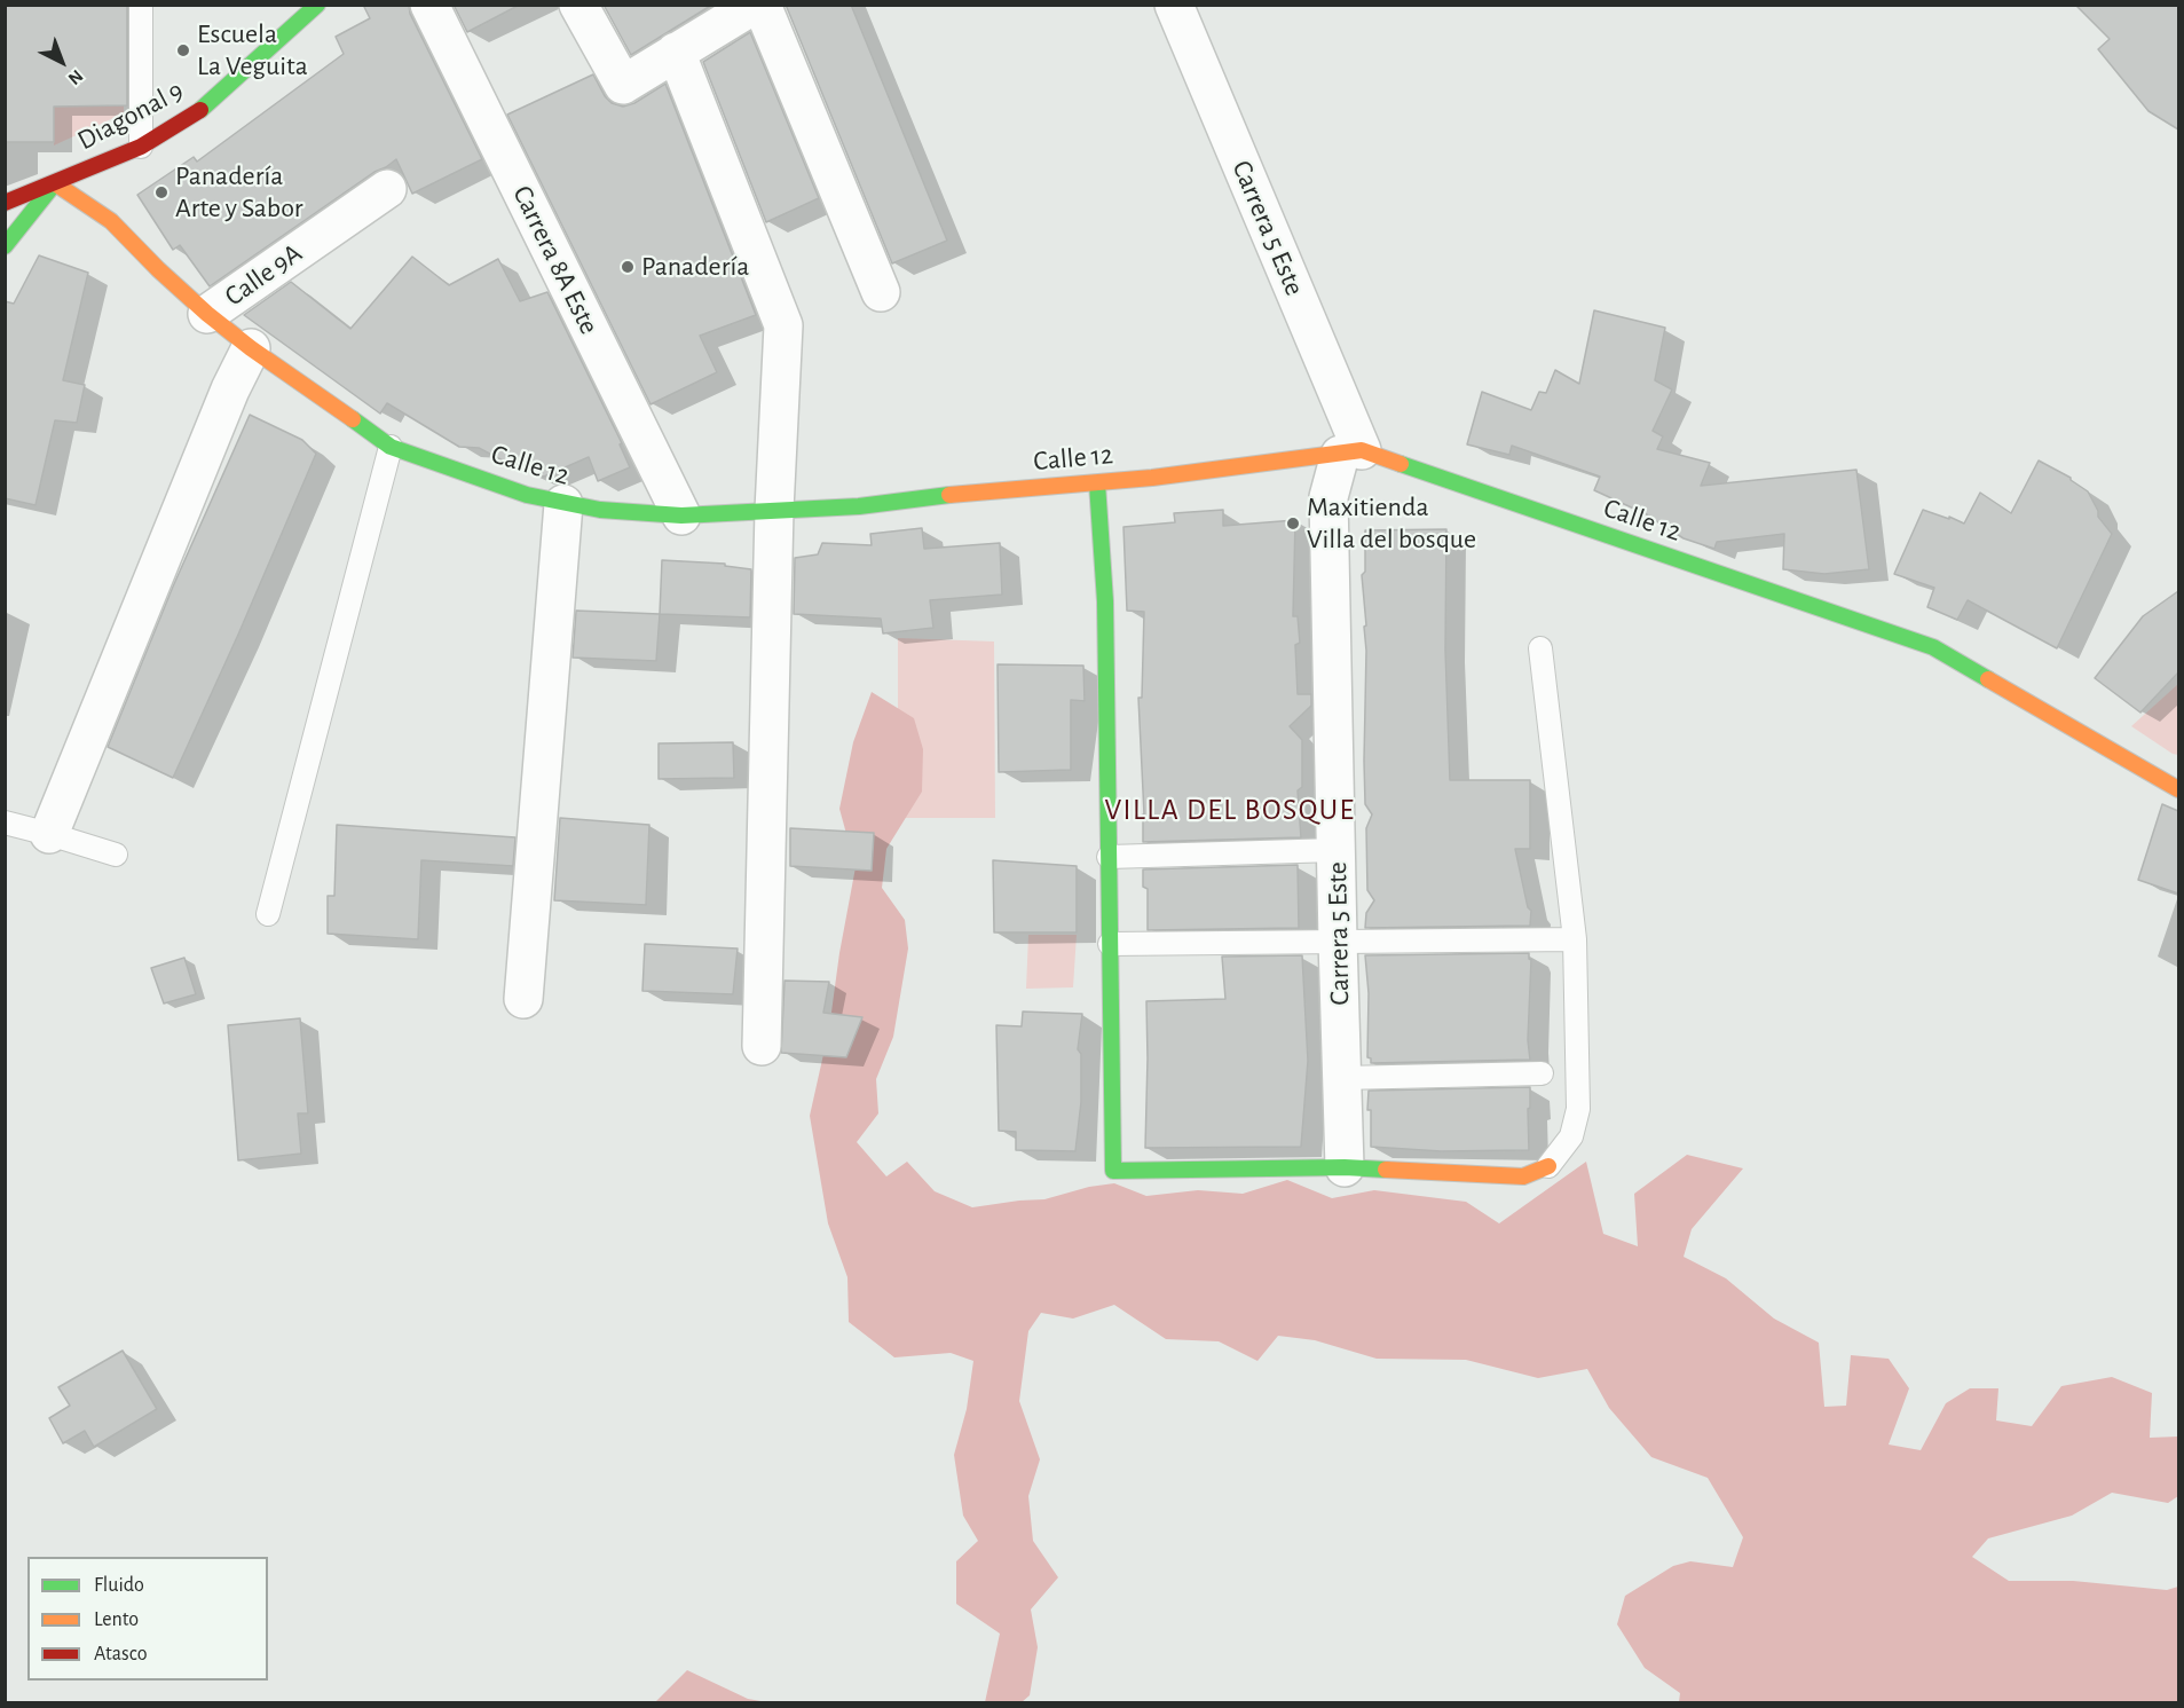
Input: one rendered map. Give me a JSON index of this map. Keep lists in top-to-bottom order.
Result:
{
  "streets": {
    "street": [
      "Diagonal 9",
      "Carrera 5 Este",
      "Carrera 8A Este",
      "Calle 9A",
      "Calle 12"
    ]
  },
  "crossings": [
    ["Diagonal 9", "Calle 12"],
    ["Carrera 5 Este", "Calle 12"],
    ["Carrera 8A Este", "Calle 12"],
    ["Calle 9A", "Calle 12"]
  ],
  "districts": ["VILLA DEL BOSQUE"],
  "places": [
    "Escuela La Veguita",
    "Panadería Arte y Sabor",
    "Panadería",
    "Maxitienda Villa del bosque"
  ],
  "legend": ["Fluido", "Lento", "Atasco"],
  "north": "bottom right"
}
